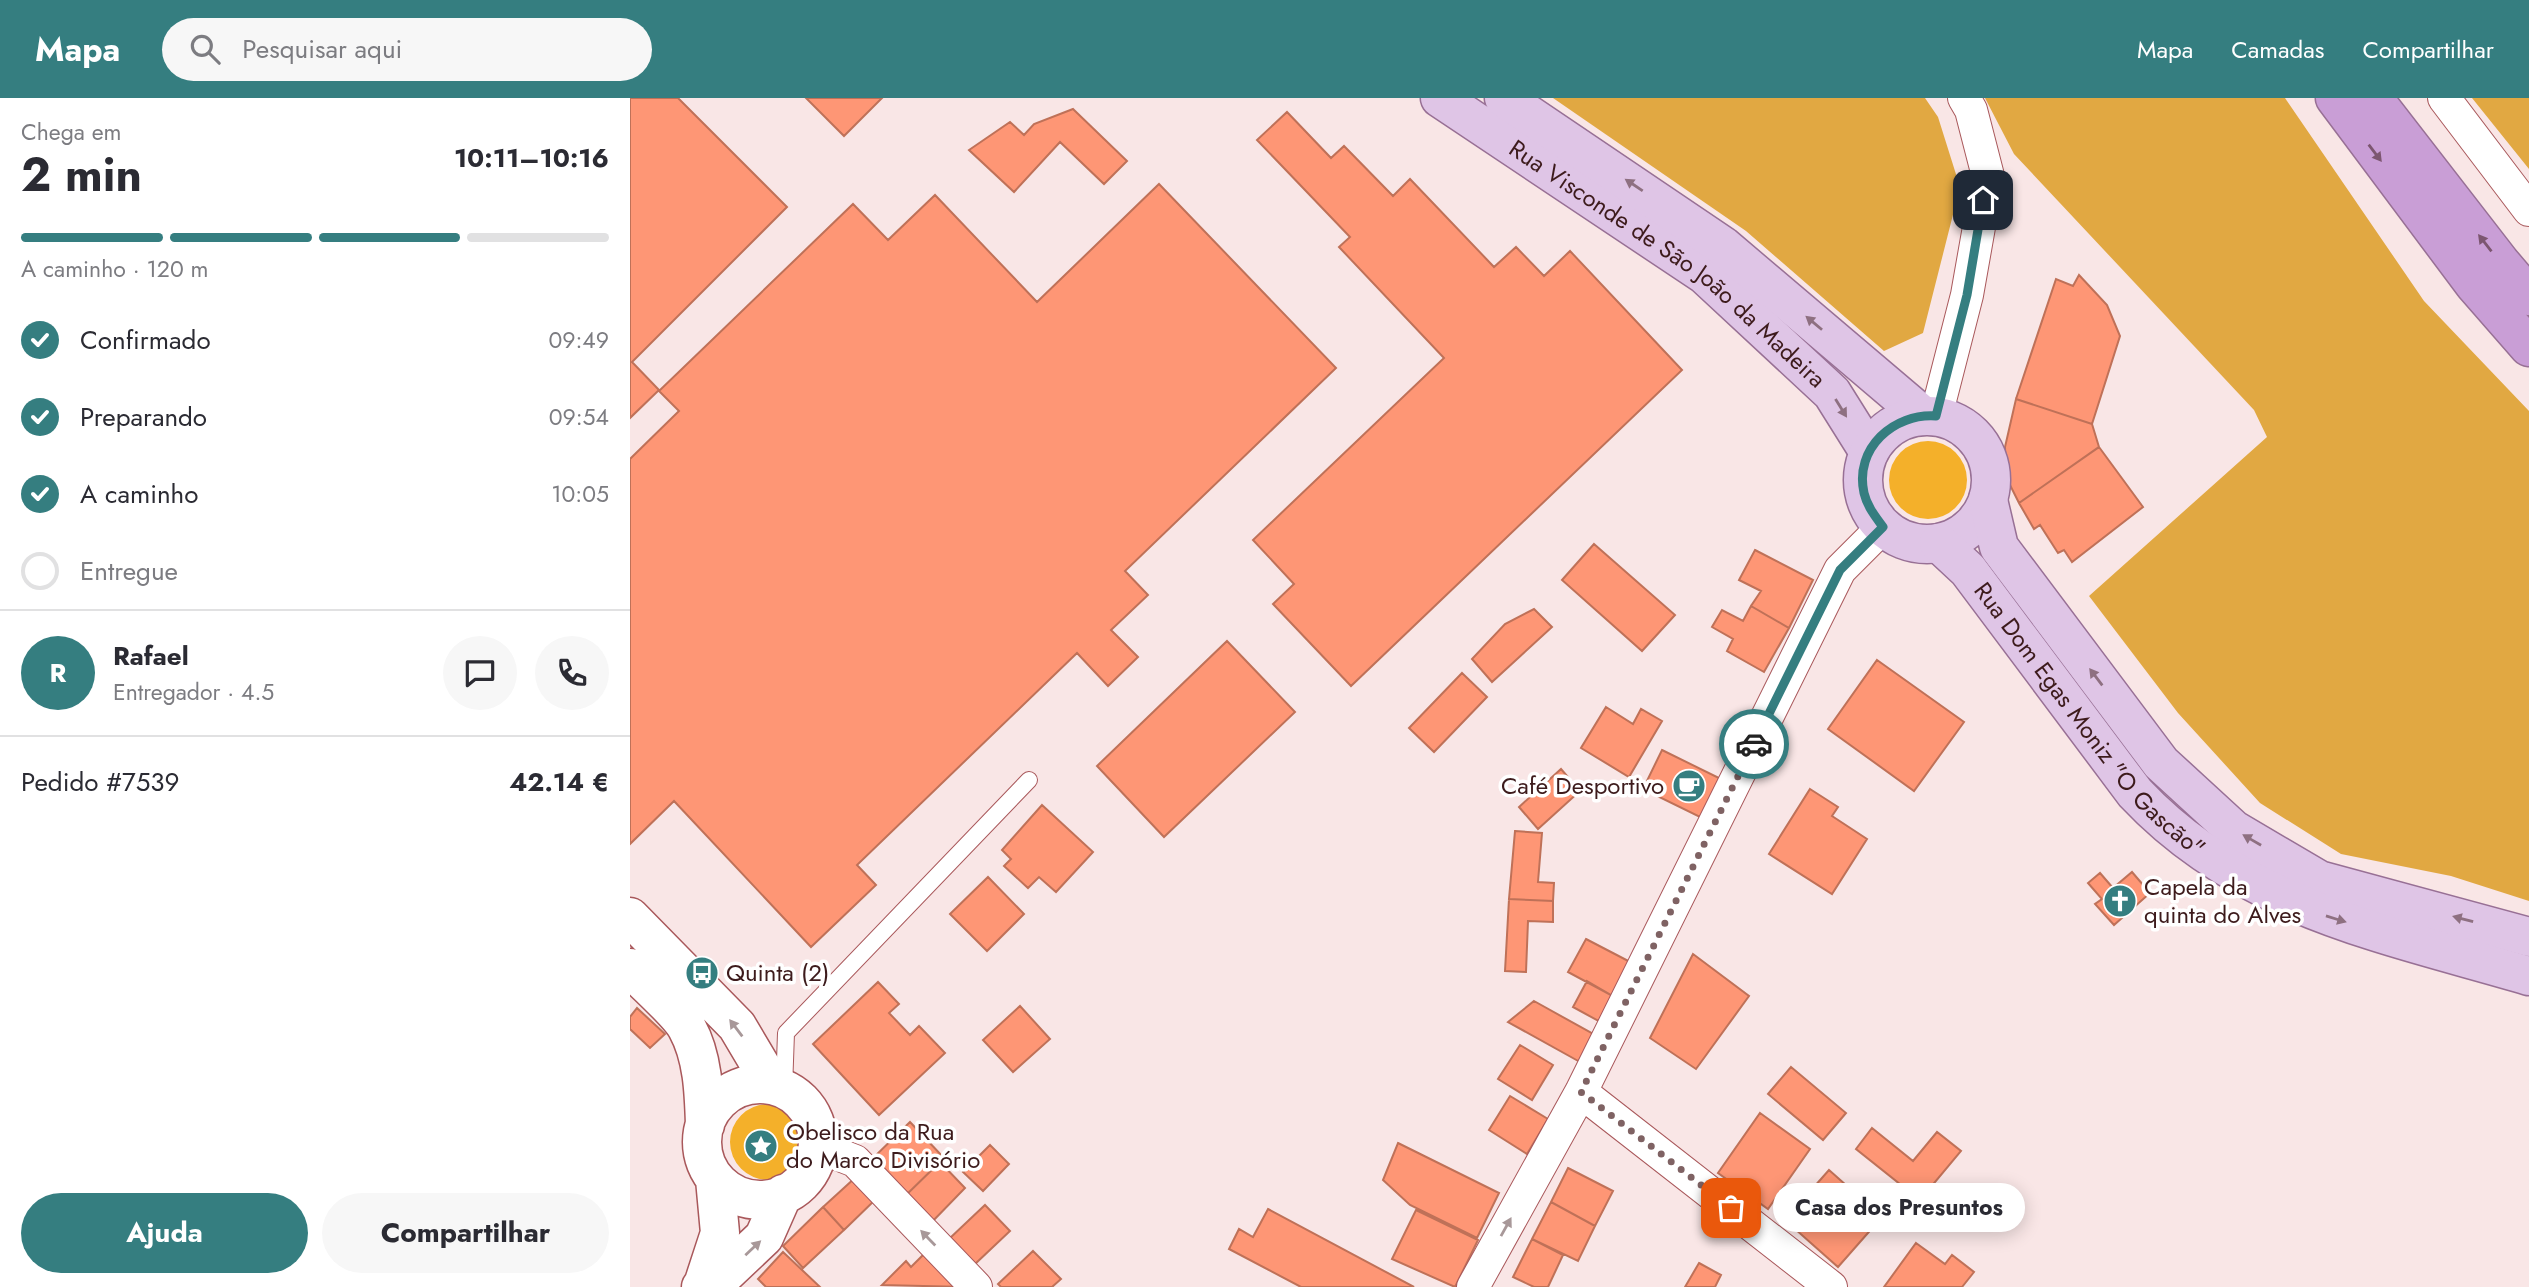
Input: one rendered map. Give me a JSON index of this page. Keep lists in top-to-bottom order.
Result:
{
  "streets": {
    "main road": ["Rua Visconde de São João da Madeira", "Rua Dom Egas Moniz \"O Gascão\""]
  },
  "crossings": [
    ["Rua Visconde de São João da Madeira", "Rua Dom Egas Moniz \"O Gascão\""]
  ],
  "places": {
    "cafe": ["Café Desportivo"],
    "church": ["Capela da quinta do Alves"],
    "bus stop": ["Quinta (2)"],
    "place": ["Obelisco da Rua do Marco Divisório"],
    "other": ["Casa dos Presuntos"]
  },
  "page": {
    "header": "Mapa",
    "search": "Pesquisar aqui",
    "nav": ["Mapa", "Camadas", "Compartilhar"],
    "heading": ["2 min", "Chega em", "10:11–10:16"],
    "panel": [
      "Rafael",
      "Entregador · 4.5",
      "Pedido #7539",
      "42.14 €"
    ],
    "bar": "A caminho · 120 m",
    "list": [
      ["Confirmado", "09:49"],
      ["Preparando", "09:54"],
      ["A caminho", "10:05"],
      "Entregue"
    ],
    "round": "R",
    "buttons": ["Ajuda", "Compartilhar"],
    "bubble": "Casa dos Presuntos"
  }
}
